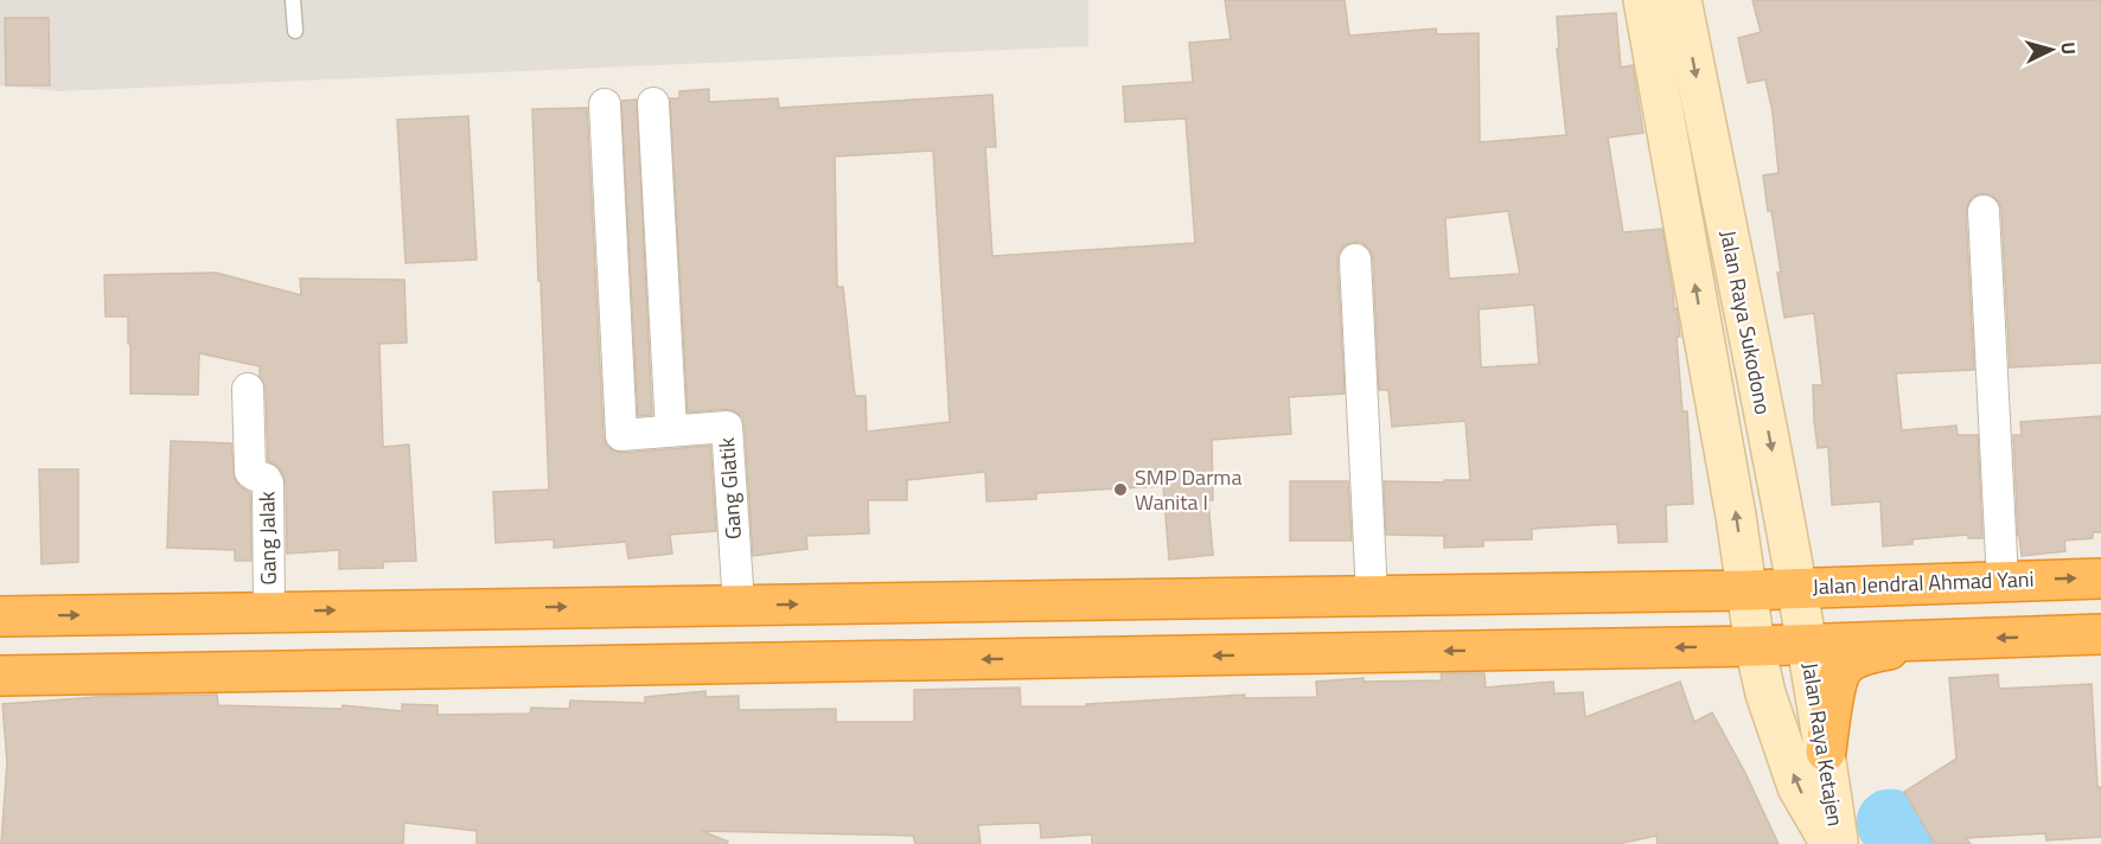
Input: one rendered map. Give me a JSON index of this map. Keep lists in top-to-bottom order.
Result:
{
  "streets": {
    "highway": ["Jalan Jendral Ahmad Yani"],
    "main road": ["Jalan Raya Sukodono", "Jalan Raya Ketajen"],
    "street": ["Gang Glatik", "Gang Jalak"]
  },
  "crossings": [
    ["Jalan Raya Sukodono", "Jalan Jendral Ahmad Yani"],
    ["Jalan Raya Sukodono", "Jalan Raya Ketajen"],
    ["Gang Glatik", "Jalan Jendral Ahmad Yani"],
    ["Gang Jalak", "Jalan Jendral Ahmad Yani"]
  ],
  "places": ["SMP Darma Wanita I"],
  "north": "right"
}
